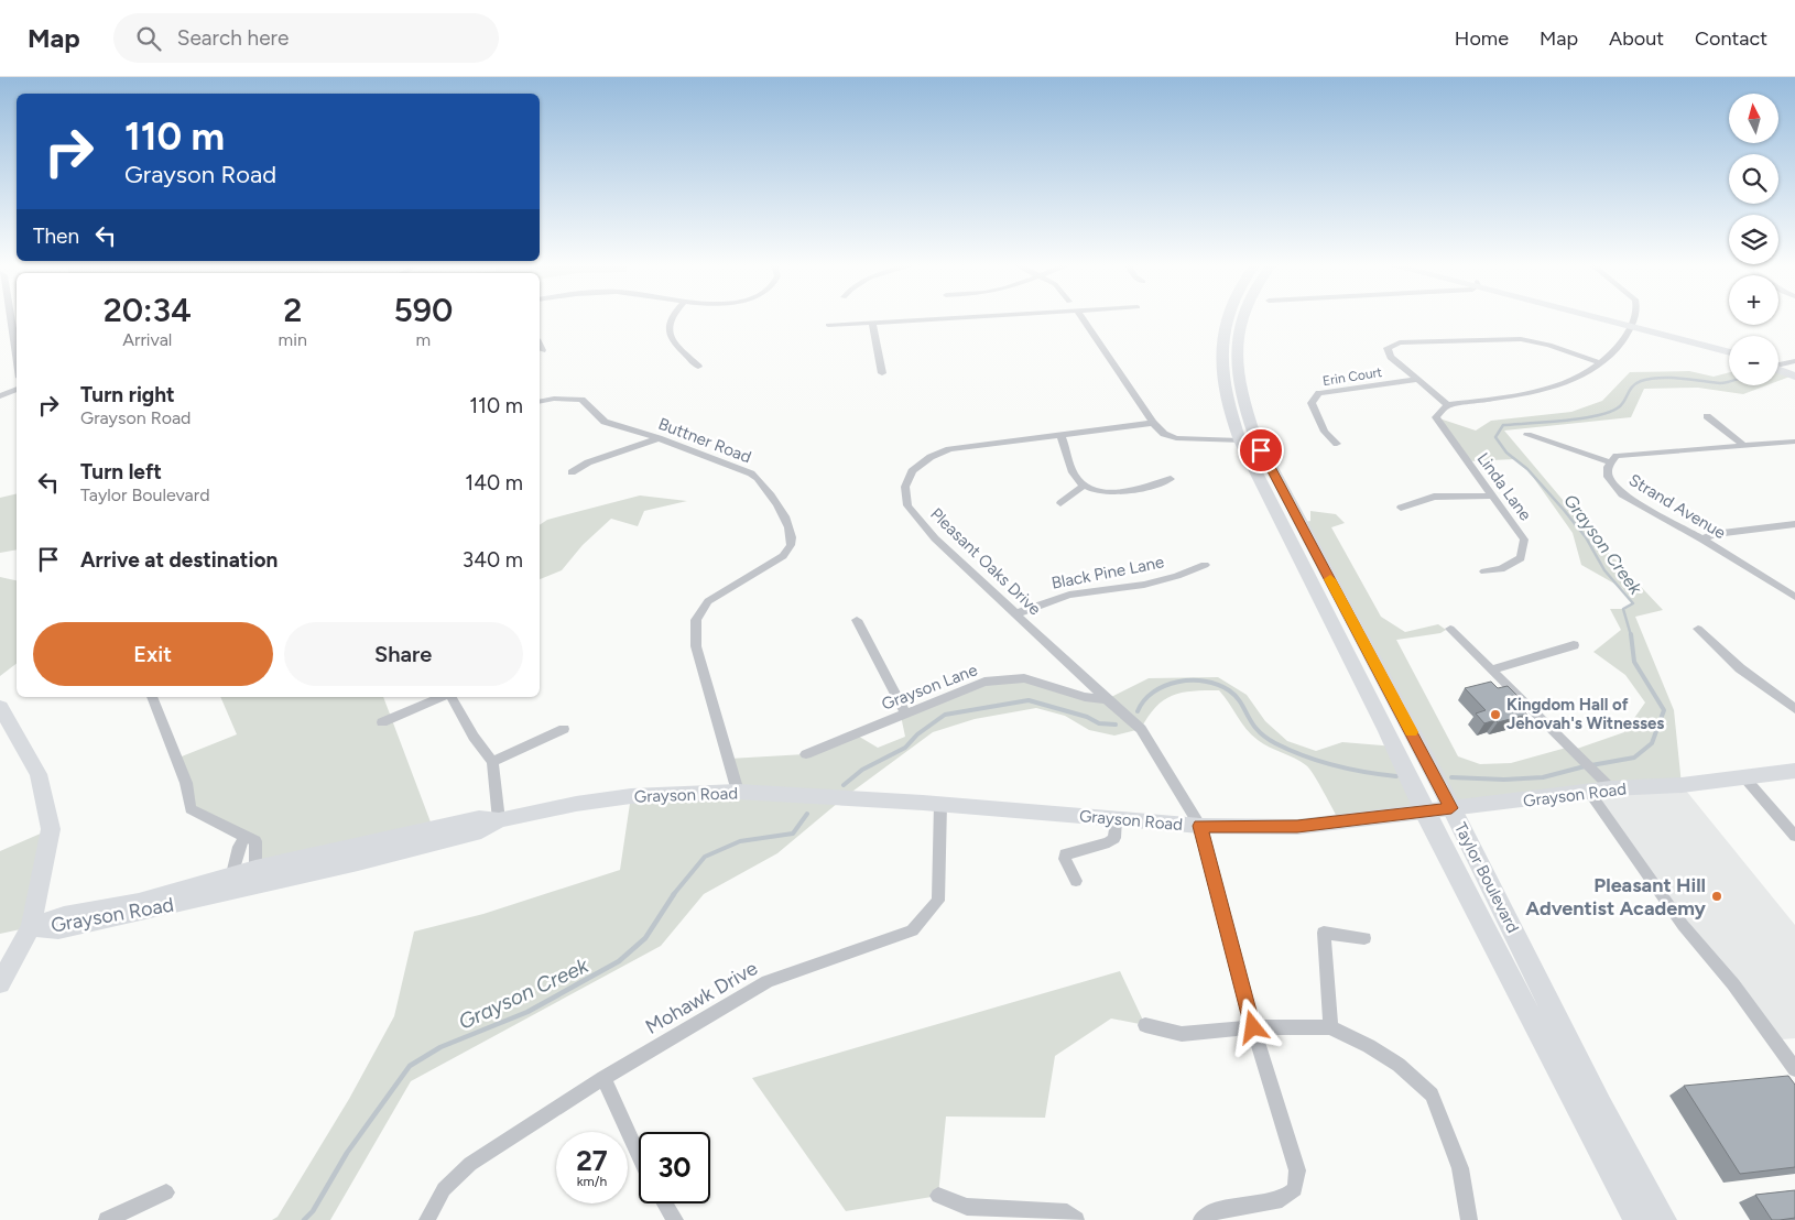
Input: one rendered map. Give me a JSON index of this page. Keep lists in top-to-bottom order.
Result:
{
  "streets": {
    "main road": ["Taylor Boulevard"],
    "street": [
      "Erin Court",
      "Buttner Road",
      "Linda Lane",
      "Strand Avenue",
      "Pleasant Oaks Drive",
      "Black Pine Lane",
      "Grayson Lane",
      "Grayson Road",
      "Mohawk Drive"
    ]
  },
  "crossings": [
    ["Buttner Road", "Grayson Road"],
    ["Pleasant Oaks Drive", "Black Pine Lane"],
    ["Pleasant Oaks Drive", "Grayson Lane"],
    ["Grayson Road", "Taylor Boulevard"],
    ["Grayson Road", "Mohawk Drive"]
  ],
  "water": ["Grayson Creek"],
  "places": ["Kingdom Hall of Jehovah's Witnesses", "Pleasant Hill Adventist Academy"],
  "north": "top",
  "page": {
    "header": "Map",
    "search": "Search here",
    "nav": [
      "Home",
      "Map",
      "About",
      "Contact"
    ],
    "map_buttons": ["+", "−"],
    "turn": ["110 m", "Grayson Road"],
    "then": "Then",
    "eta": [
      "20:34",
      "Arrival",
      "2",
      "min",
      "590",
      "m"
    ],
    "list": [
      {
        "name": "Turn right",
        "note": "Grayson Road",
        "value": "110 m"
      },
      {
        "name": "Turn left",
        "note": "Taylor Boulevard",
        "value": "140 m"
      },
      {
        "name": "Arrive at destination",
        "value": "340 m"
      }
    ],
    "buttons": ["Exit", "Share"],
    "speed": "27 km/h",
    "limit": "30"
  }
}
